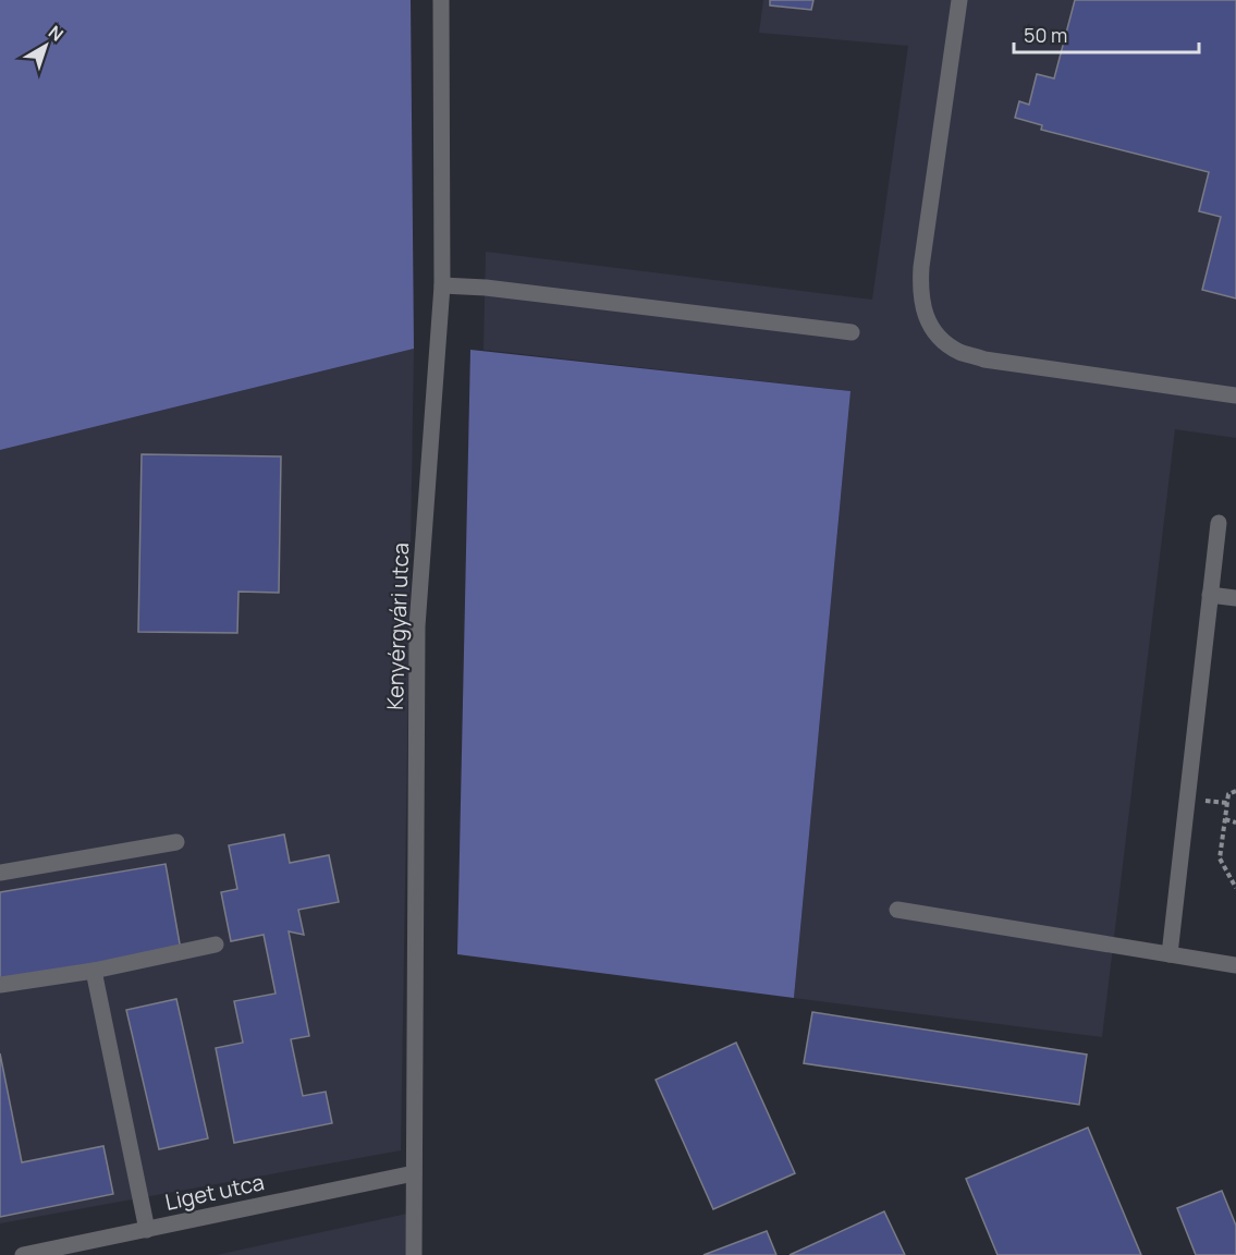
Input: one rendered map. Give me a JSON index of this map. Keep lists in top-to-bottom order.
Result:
{
  "streets": {
    "street": ["Kenyérgyári utca", "Liget utca"]
  },
  "crossings": [
    ["Kenyérgyári utca", "Liget utca"]
  ],
  "scale_bar": "50 m",
  "north": "top right"
}
